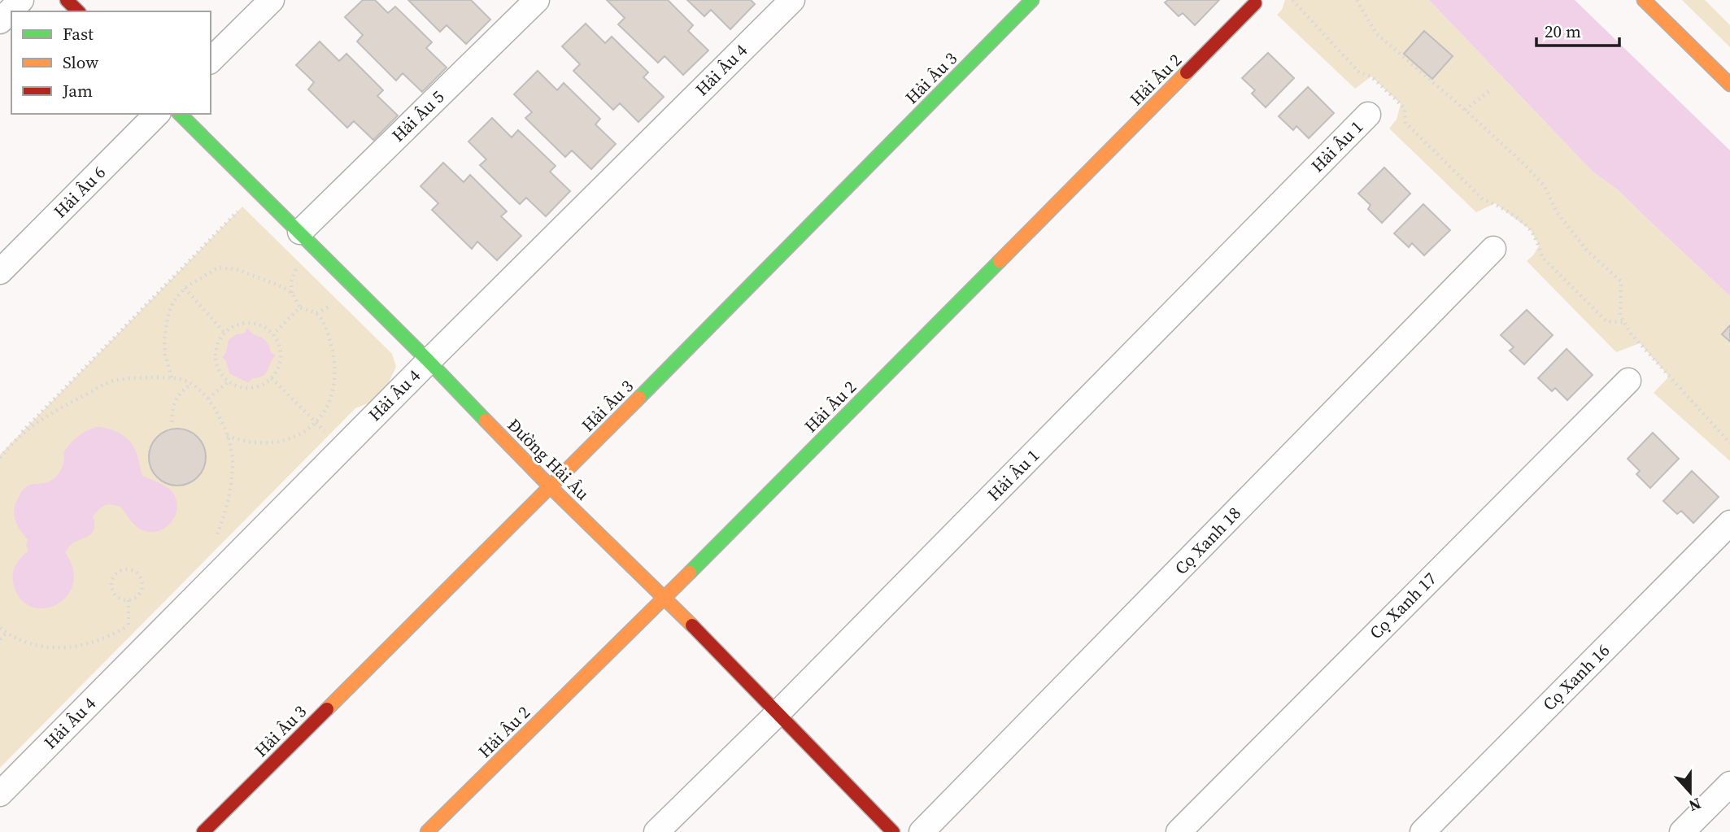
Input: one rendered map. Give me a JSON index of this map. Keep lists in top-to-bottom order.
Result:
{
  "streets": {
    "street": [
      "Hải Âu 4",
      "Hải Âu 3",
      "Hải Âu 2",
      "Hải Âu 5",
      "Hải Âu 1",
      "Hải Âu 6",
      "Đường Hải Âu",
      "Cọ Xanh 18",
      "Cọ Xanh 17",
      "Cọ Xanh 16"
    ]
  },
  "crossings": [
    ["Hải Âu 4", "Đường Hải Âu"],
    ["Hải Âu 3", "Đường Hải Âu"],
    ["Hải Âu 2", "Đường Hải Âu"],
    ["Hải Âu 5", "Đường Hải Âu"],
    ["Hải Âu 1", "Đường Hải Âu"]
  ],
  "legend": ["Fast", "Slow", "Jam"],
  "scale_bar": "20 m",
  "north": "bottom"
}
